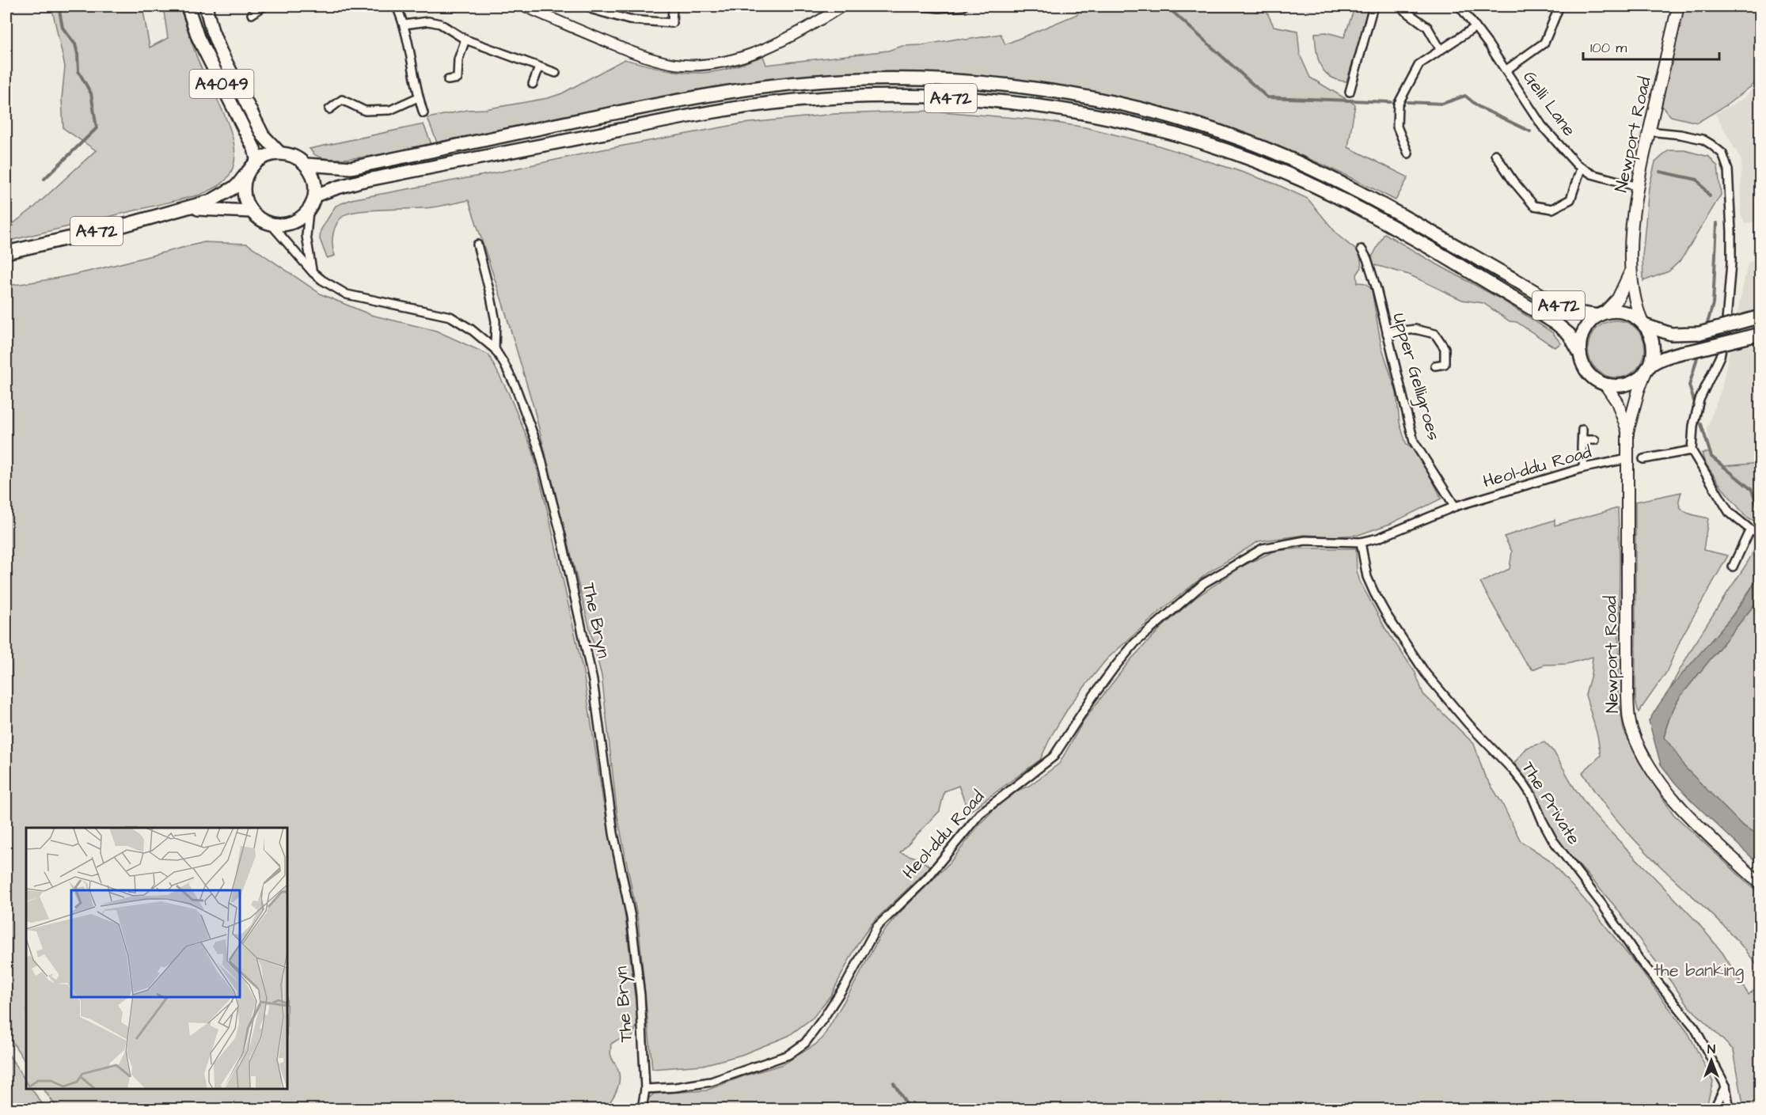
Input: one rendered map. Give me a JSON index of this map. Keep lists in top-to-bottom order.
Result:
{
  "streets": {
    "main road": ["A4049", "A472", "Newport Road"],
    "street": [
      "Gelli Lane",
      "Upper Gelligroes",
      "Heol-ddu Road",
      "The Bryn",
      "The Private"
    ]
  },
  "crossings": [
    ["A4049", "A472"],
    ["A4049", "The Bryn"],
    ["A472", "Newport Road"],
    ["A472", "The Bryn"],
    ["Gelli Lane", "Newport Road"],
    ["Newport Road", "Heol-ddu Road"],
    ["Upper Gelligroes", "Heol-ddu Road"],
    ["Heol-ddu Road", "The Bryn"],
    ["Heol-ddu Road", "The Private"]
  ],
  "parks": ["the banking"],
  "scale_bar": "100 m",
  "north": "top"
}
